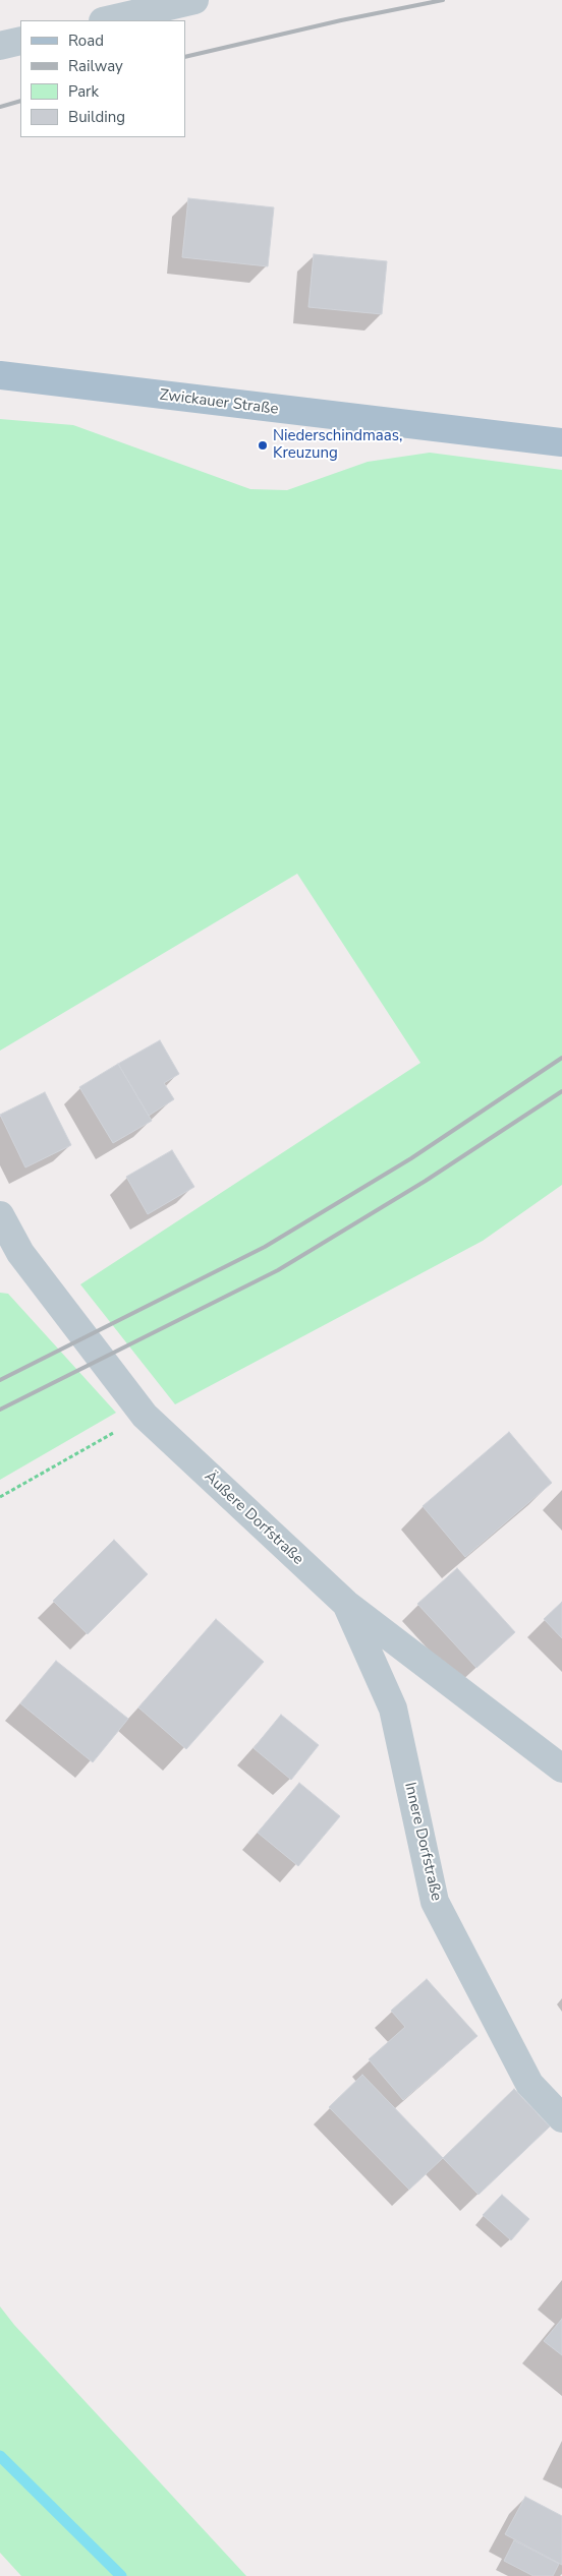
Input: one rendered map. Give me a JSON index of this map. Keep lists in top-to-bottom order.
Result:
{
  "streets": {
    "main road": ["Zwickauer Straße"],
    "street": ["Äußere Dorfstraße", "Innere Dorfstraße"]
  },
  "crossings": [
    ["Äußere Dorfstraße", "Innere Dorfstraße"]
  ],
  "places": ["Niederschindmaas, Kreuzung"],
  "legend": [
    "Road",
    "Railway",
    "Park",
    "Building"
  ]
}
